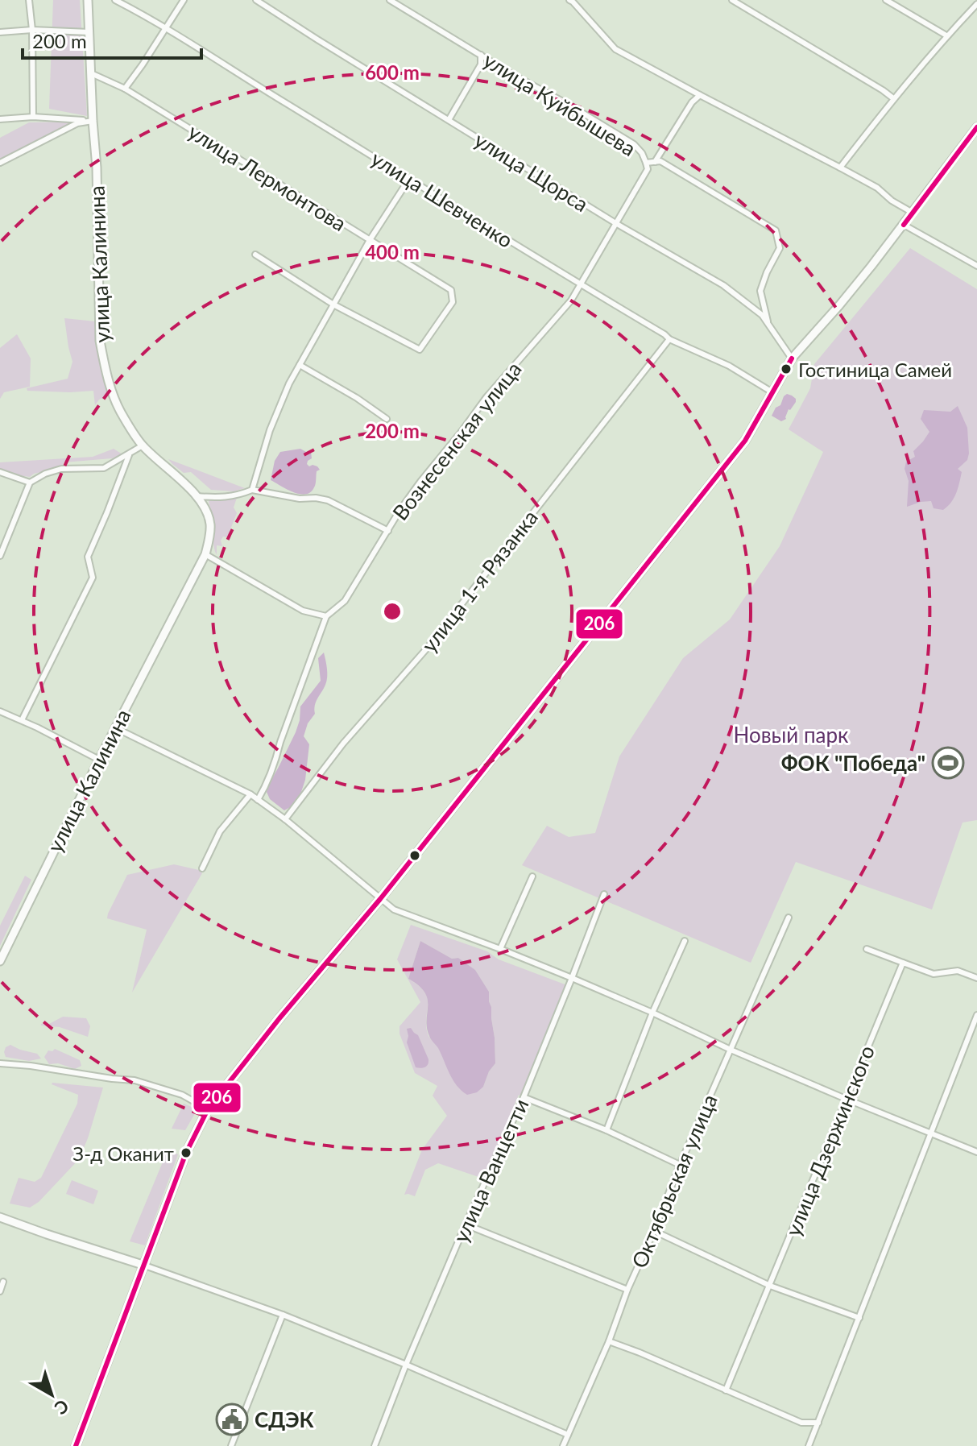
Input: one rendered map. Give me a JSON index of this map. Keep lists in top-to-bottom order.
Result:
{
  "streets": {
    "street": [
      "улица Куйбышева",
      "улица Щорса",
      "улица Лермонтова",
      "улица Шевченко",
      "улица Калинина",
      "Вознесенская улица",
      "улица 1-я Рязанка",
      "улица Дзержинского",
      "улица Ванцетти",
      "Октябрьская улица"
    ]
  },
  "crossings": [
    ["улица Куйбышева", "улица Щорса"],
    ["улица Куйбышева", "Вознесенская улица"],
    ["улица Щорса", "Вознесенская улица"],
    ["улица Лермонтова", "улица Калинина"],
    ["улица Шевченко", "Вознесенская улица"],
    ["улица Шевченко", "улица 1-я Рязанка"]
  ],
  "parks": ["Новый парк"],
  "places": {
    "other": ["Гостиница Самей", "З-д Оканит"],
    "sports": ["ФОК \"Победа\""],
    "public building": ["СДЭК"]
  },
  "lines": ["transit line 206"],
  "scale_bar": "200 m",
  "north": "bottom right",
  "rings": ["600 m", "400 m", "200 m"]
}
